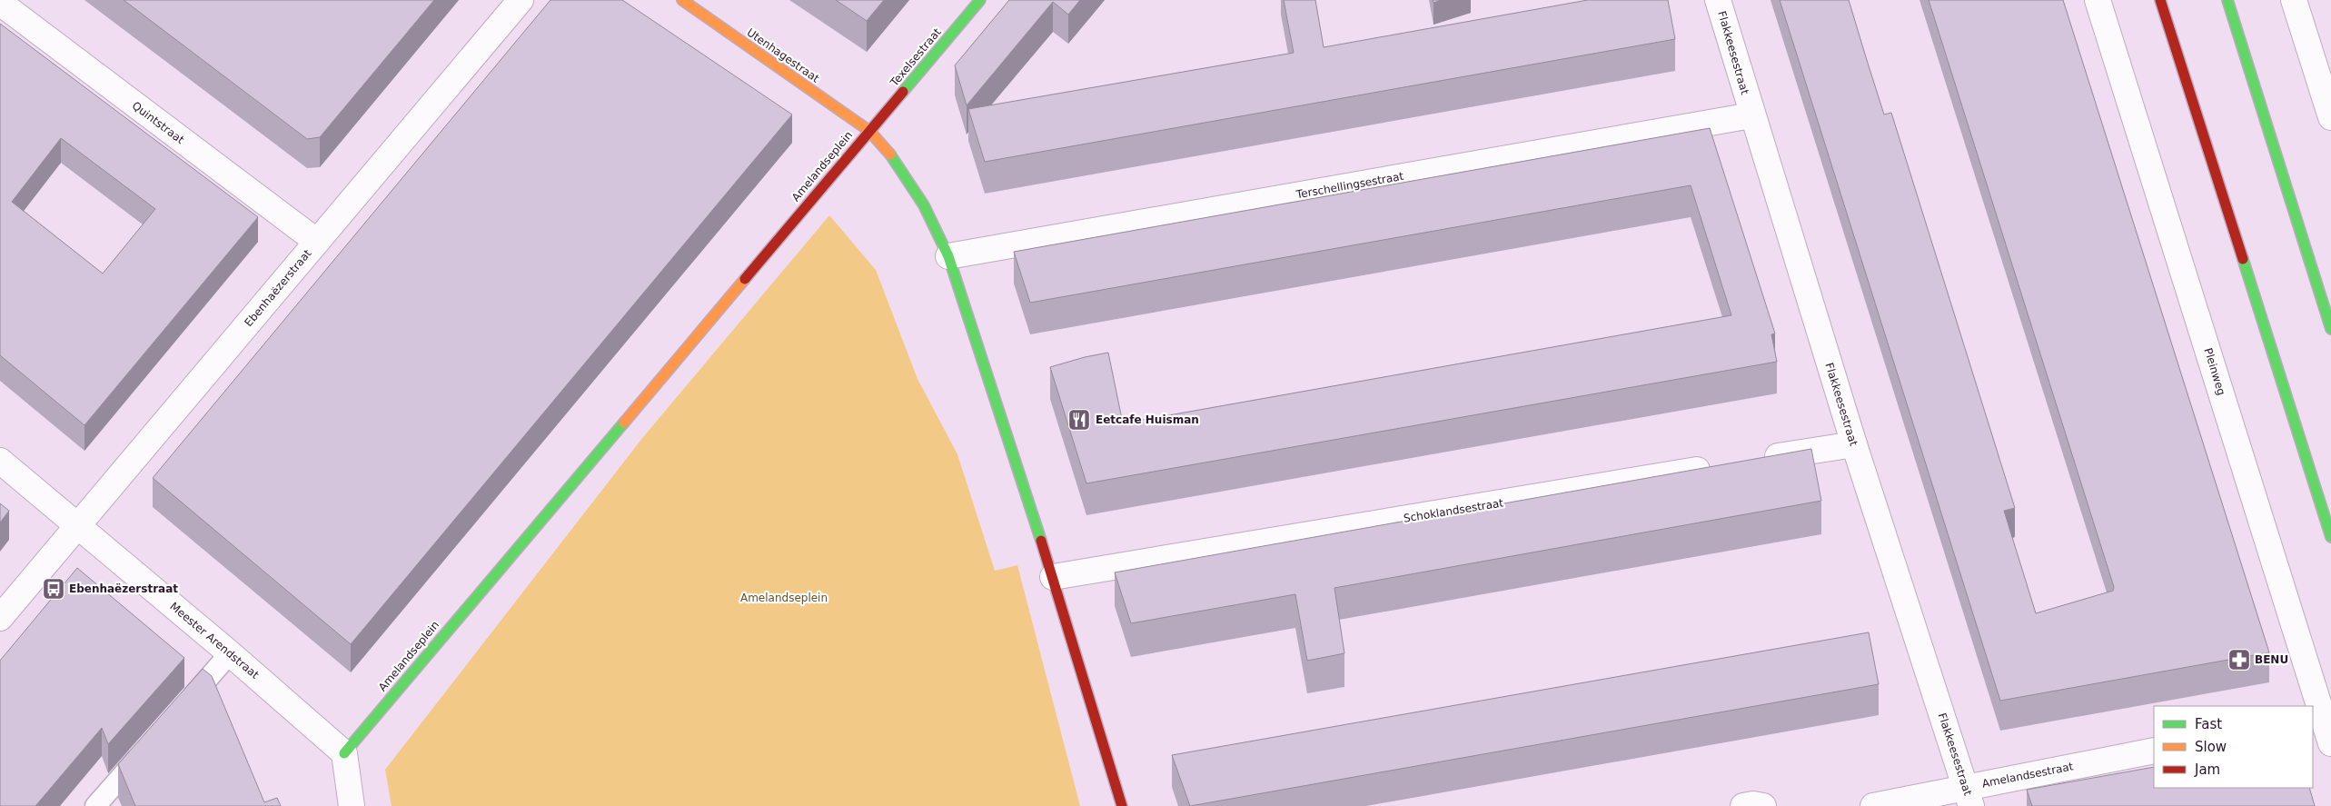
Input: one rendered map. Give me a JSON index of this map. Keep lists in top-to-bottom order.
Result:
{
  "streets": {
    "street": [
      "Flakkeesestraat",
      "Utenhagestraat",
      "Texelsestraat",
      "Quintstraat",
      "Amelandseplein",
      "Terschellingsestraat",
      "Ebenhaëzerstraat",
      "Pleinweg",
      "Schoklandsestraat",
      "Meester Arendstraat",
      "Amelandsestraat"
    ]
  },
  "crossings": [
    ["Flakkeesestraat", "Terschellingsestraat"],
    ["Flakkeesestraat", "Amelandsestraat"],
    ["Utenhagestraat", "Texelsestraat"],
    ["Utenhagestraat", "Amelandseplein"],
    ["Texelsestraat", "Amelandseplein"],
    ["Quintstraat", "Ebenhaëzerstraat"],
    ["Amelandseplein", "Terschellingsestraat"],
    ["Amelandseplein", "Schoklandsestraat"],
    ["Amelandseplein", "Meester Arendstraat"],
    ["Ebenhaëzerstraat", "Meester Arendstraat"]
  ],
  "parks": ["Amelandseplein"],
  "places": {
    "restaurant": ["Eetcafe Huisman"],
    "bus stop": ["Ebenhaëzerstraat"],
    "pharmacy": ["BENU"]
  },
  "legend": ["Fast", "Slow", "Jam"]
}
